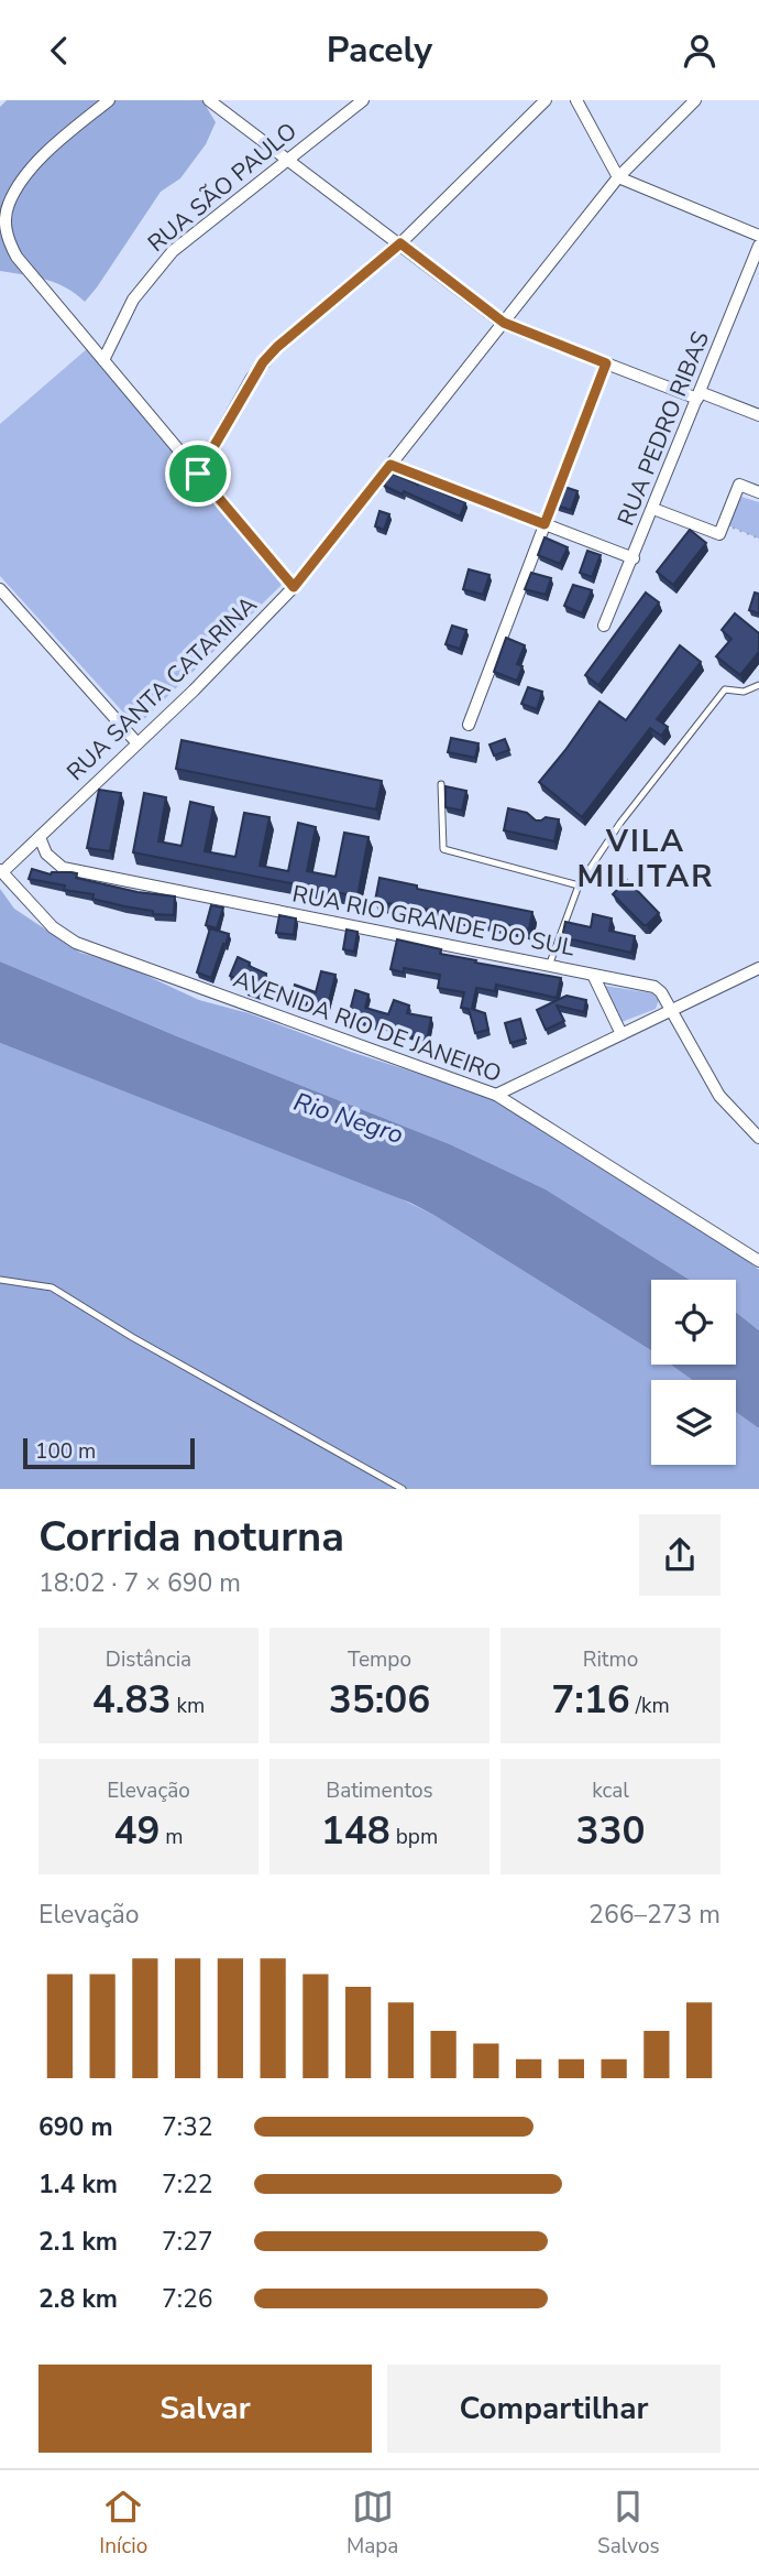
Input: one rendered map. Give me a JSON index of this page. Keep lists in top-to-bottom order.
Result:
{
  "streets": {
    "street": [
      "RUA SÃO PAULO",
      "RUA PEDRO RIBAS",
      "RUA SANTA CATARINA",
      "RUA RIO GRANDE DO SUL",
      "AVENIDA RIO DE JANEIRO"
    ]
  },
  "crossings": [
    ["RUA SANTA CATARINA", "RUA RIO GRANDE DO SUL"],
    ["RUA SANTA CATARINA", "AVENIDA RIO DE JANEIRO"]
  ],
  "districts": ["VILA MILITAR"],
  "water": ["Rio Negro"],
  "scale_bar": "100 m",
  "page": {
    "header": "Pacely",
    "scale": "100 m",
    "heading": ["Corrida noturna", "18:02 · 7 × 690 m"],
    "stats": [
      ["Distância", "4.83 km"],
      ["Tempo", "35:06"],
      ["Ritmo", "7:16 /km"],
      ["Elevação", "49 m"],
      ["Batimentos", "148 bpm"],
      ["kcal", "330"]
    ],
    "chart": ["Elevação", "266–273 m"],
    "list": [
      {
        "name": "690 m",
        "note": "7:32"
      },
      {
        "name": "1.4 km",
        "note": "7:22"
      },
      {
        "name": "2.1 km",
        "note": "7:27"
      },
      {
        "name": "2.8 km",
        "note": "7:26"
      }
    ],
    "buttons": ["Salvar", "Compartilhar"],
    "tabs": ["Início", "Mapa", "Salvos"]
  }
}
